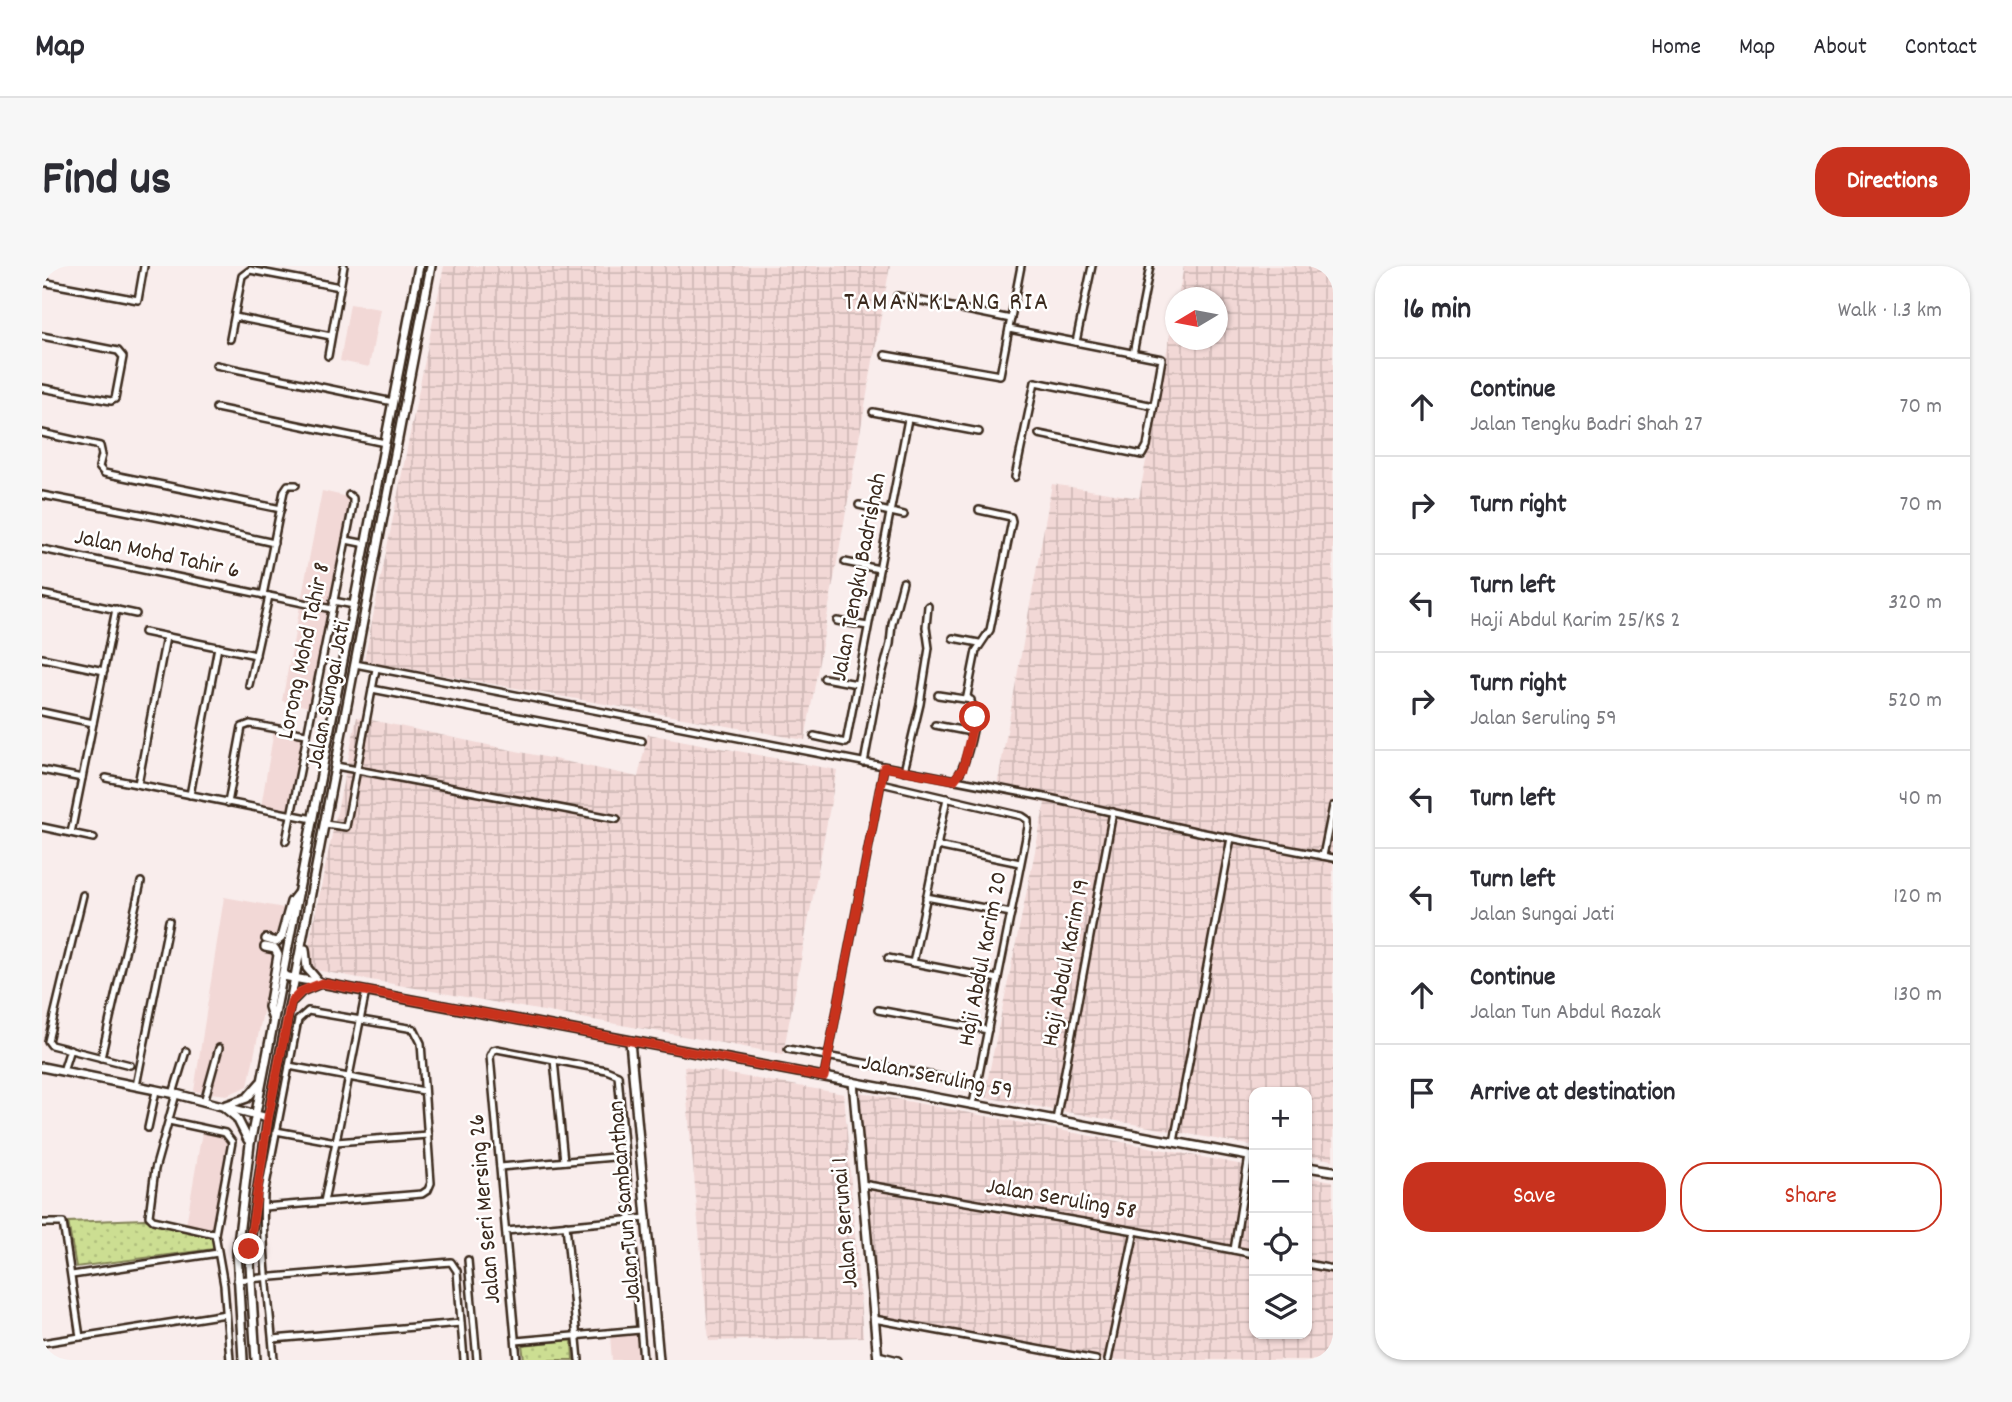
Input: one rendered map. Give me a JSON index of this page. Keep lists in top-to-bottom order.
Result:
{
  "streets": {
    "main road": [
      "Jalan Sungai Jati",
      "Jalan Seruling 59",
      "Jalan Tun Sambanthan",
      "Jalan Serunai 1"
    ],
    "street": [
      "Jalan Mohd Tahir 6",
      "Jalan Tengku Badrishah",
      "Lorong Mohd Tahir 8",
      "Haji Abdul Karim 20",
      "Haji Abdul Karim 19",
      "Jalan Seruling 58",
      "Jalan Seri Mersing 26"
    ]
  },
  "crossings": [
    ["Jalan Mohd Tahir 6", "Lorong Mohd Tahir 8"],
    ["Jalan Sungai Jati", "Jalan Seruling 59"],
    ["Haji Abdul Karim 20", "Jalan Seruling 59"],
    ["Haji Abdul Karim 19", "Jalan Seruling 59"],
    ["Jalan Seruling 59", "Jalan Tun Sambanthan"],
    ["Jalan Seruling 59", "Jalan Serunai 1"],
    ["Jalan Seruling 58", "Jalan Serunai 1"]
  ],
  "districts": ["TAMAN KLANG RIA"],
  "north": "left",
  "page": {
    "header": "Map",
    "nav": [
      "Home",
      "Map",
      "About",
      "Contact"
    ],
    "title": "Find us",
    "buttons": [
      "Directions",
      ["Save", "Share"]
    ],
    "heading": ["16 min", "Walk · 1.3 km"],
    "list": [
      ["Continue", "Jalan Tengku Badri Shah 27", "70 m"],
      ["Turn right", "70 m"],
      ["Turn left", "Haji Abdul Karim 25/KS 2", "320 m"],
      ["Turn right", "Jalan Seruling 59", "520 m"],
      ["Turn left", "40 m"],
      ["Turn left", "Jalan Sungai Jati", "120 m"],
      ["Continue", "Jalan Tun Abdul Razak", "130 m"],
      "Arrive at destination"
    ],
    "map_buttons": ["+", "−"]
  }
}
